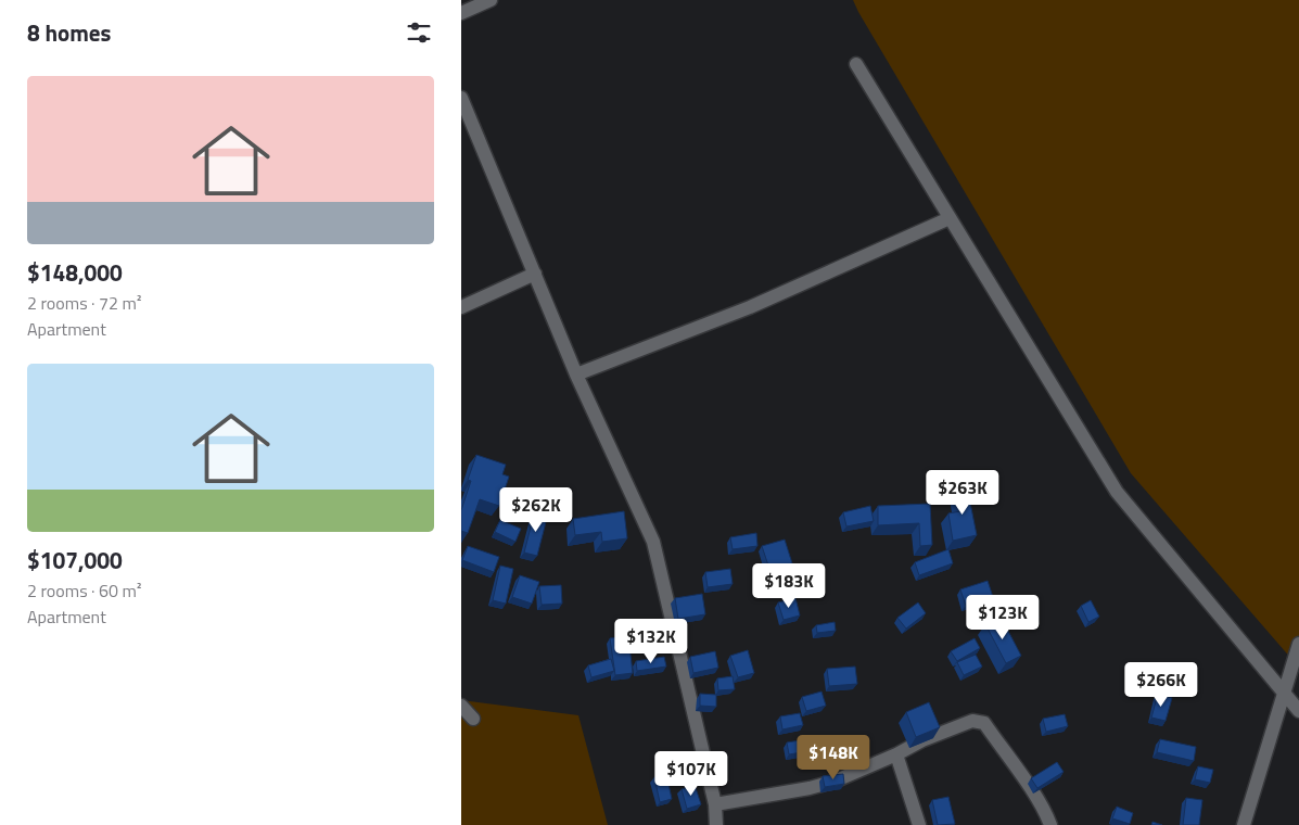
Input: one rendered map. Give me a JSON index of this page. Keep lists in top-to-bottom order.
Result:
{
  "page": {
    "heading": "8 homes",
    "list": [
      {
        "name": "$148,000",
        "note": "2 rooms · 72 m² · Apartment"
      },
      {
        "name": "$107,000",
        "note": "2 rooms · 60 m² · Apartment"
      }
    ],
    "price": [
      "$263K",
      "$262K",
      "$183K",
      "$123K",
      "$132K",
      "$266K",
      "$148K",
      "$107K"
    ]
  }
}
